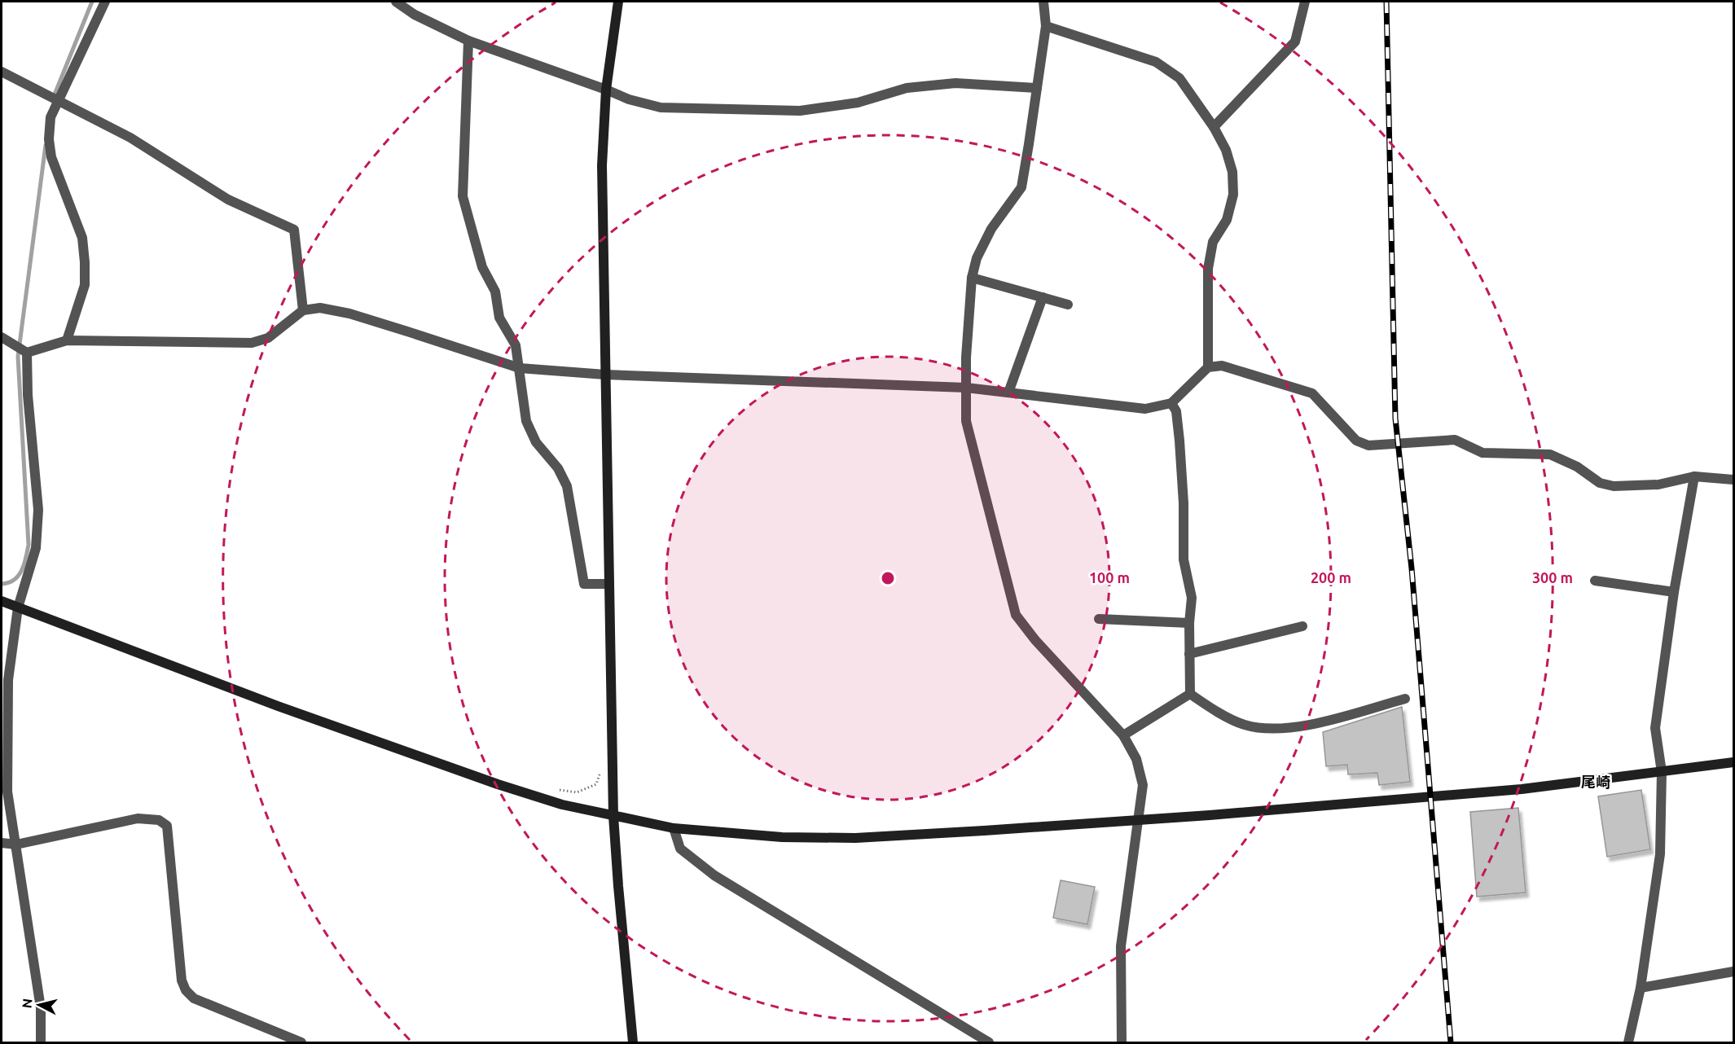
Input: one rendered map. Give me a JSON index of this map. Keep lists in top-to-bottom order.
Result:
{
  "districts": ["尾崎"],
  "north": "left",
  "rings": ["100 m", "200 m", "300 m"]
}
